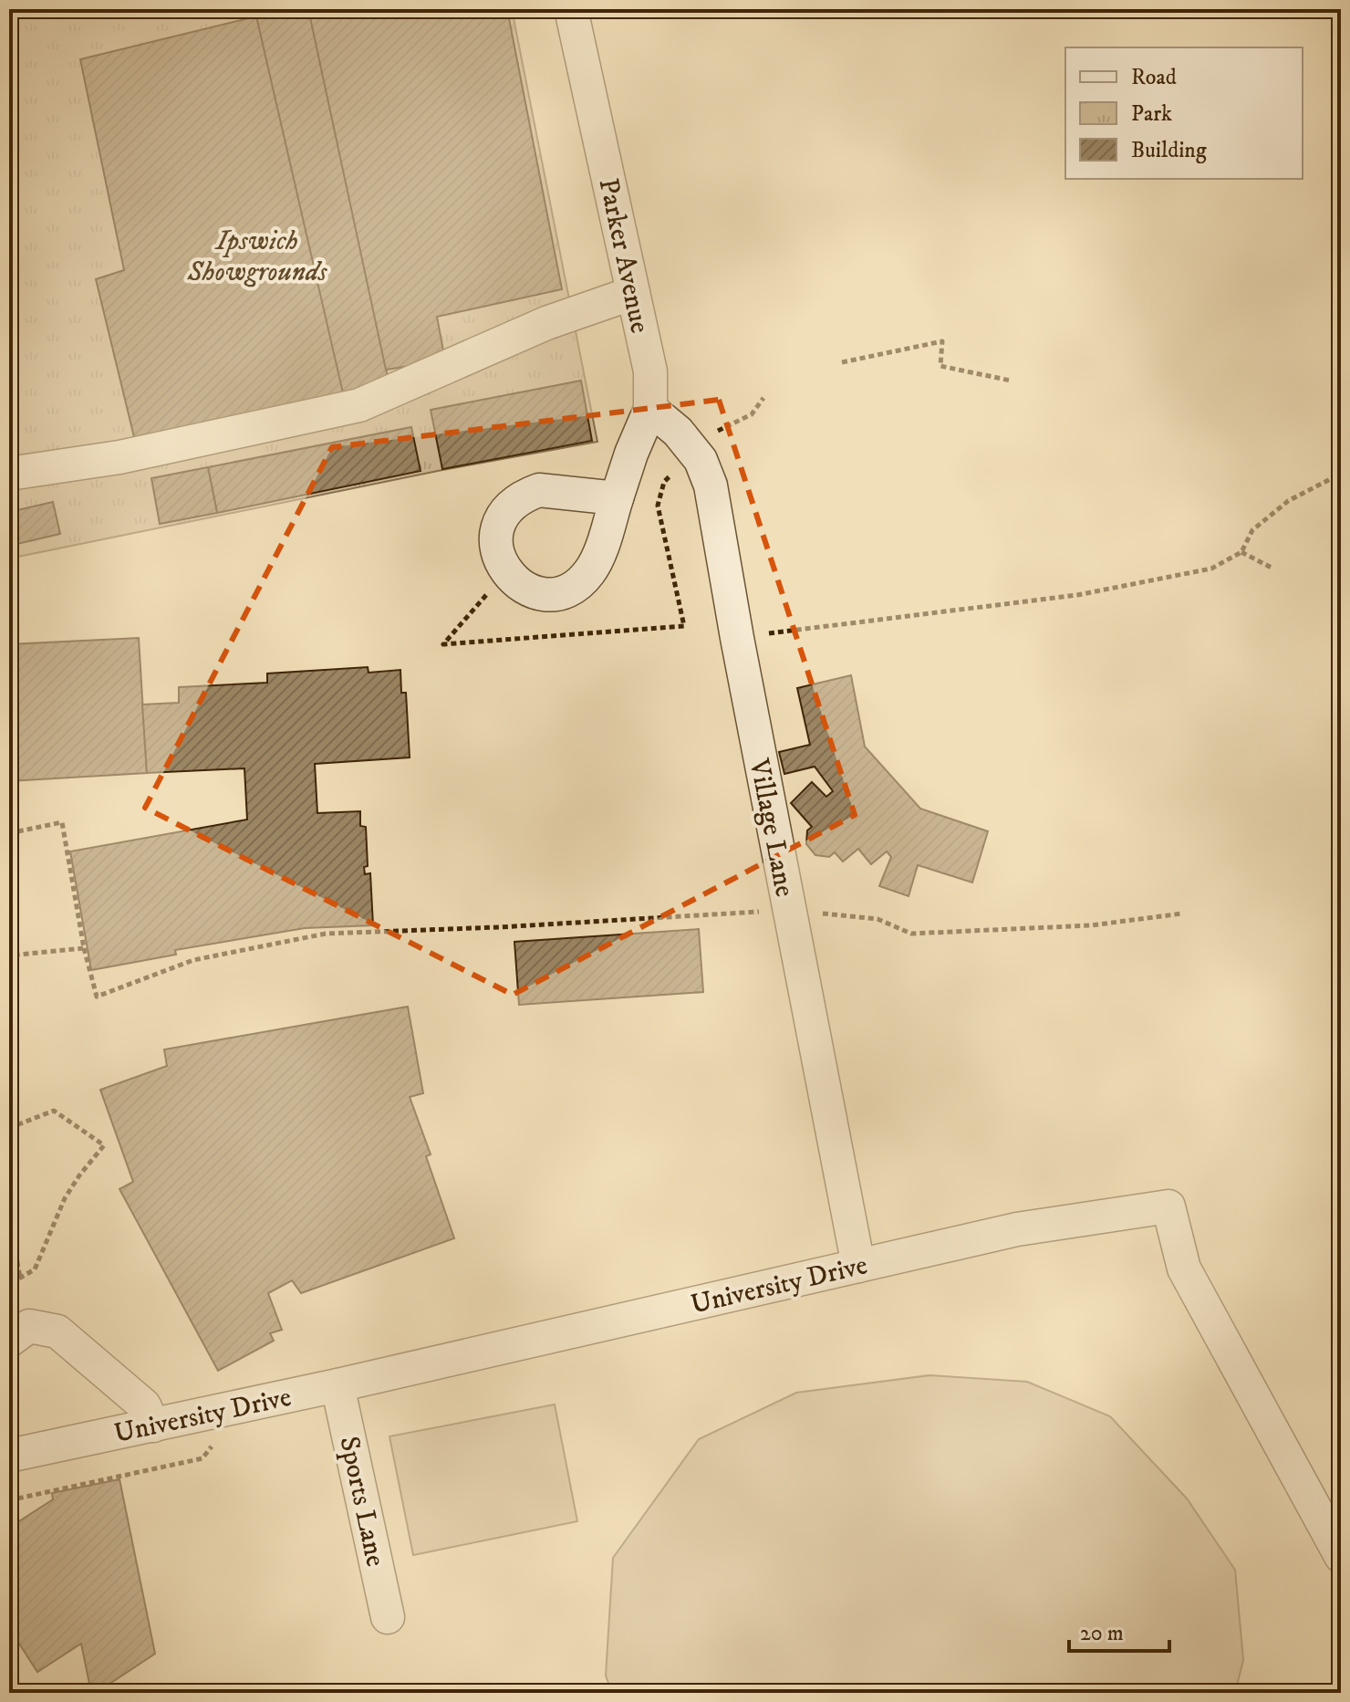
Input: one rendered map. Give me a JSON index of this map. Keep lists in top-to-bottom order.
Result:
{
  "streets": {
    "street": [
      "Parker Avenue",
      "Village Lane",
      "University Drive",
      "Sports Lane"
    ]
  },
  "crossings": [
    ["Parker Avenue", "Village Lane"],
    ["Village Lane", "University Drive"],
    ["University Drive", "Sports Lane"]
  ],
  "parks": ["Ipswich Showgrounds"],
  "legend": ["Road", "Park", "Building"],
  "scale_bar": "20 m"
}
